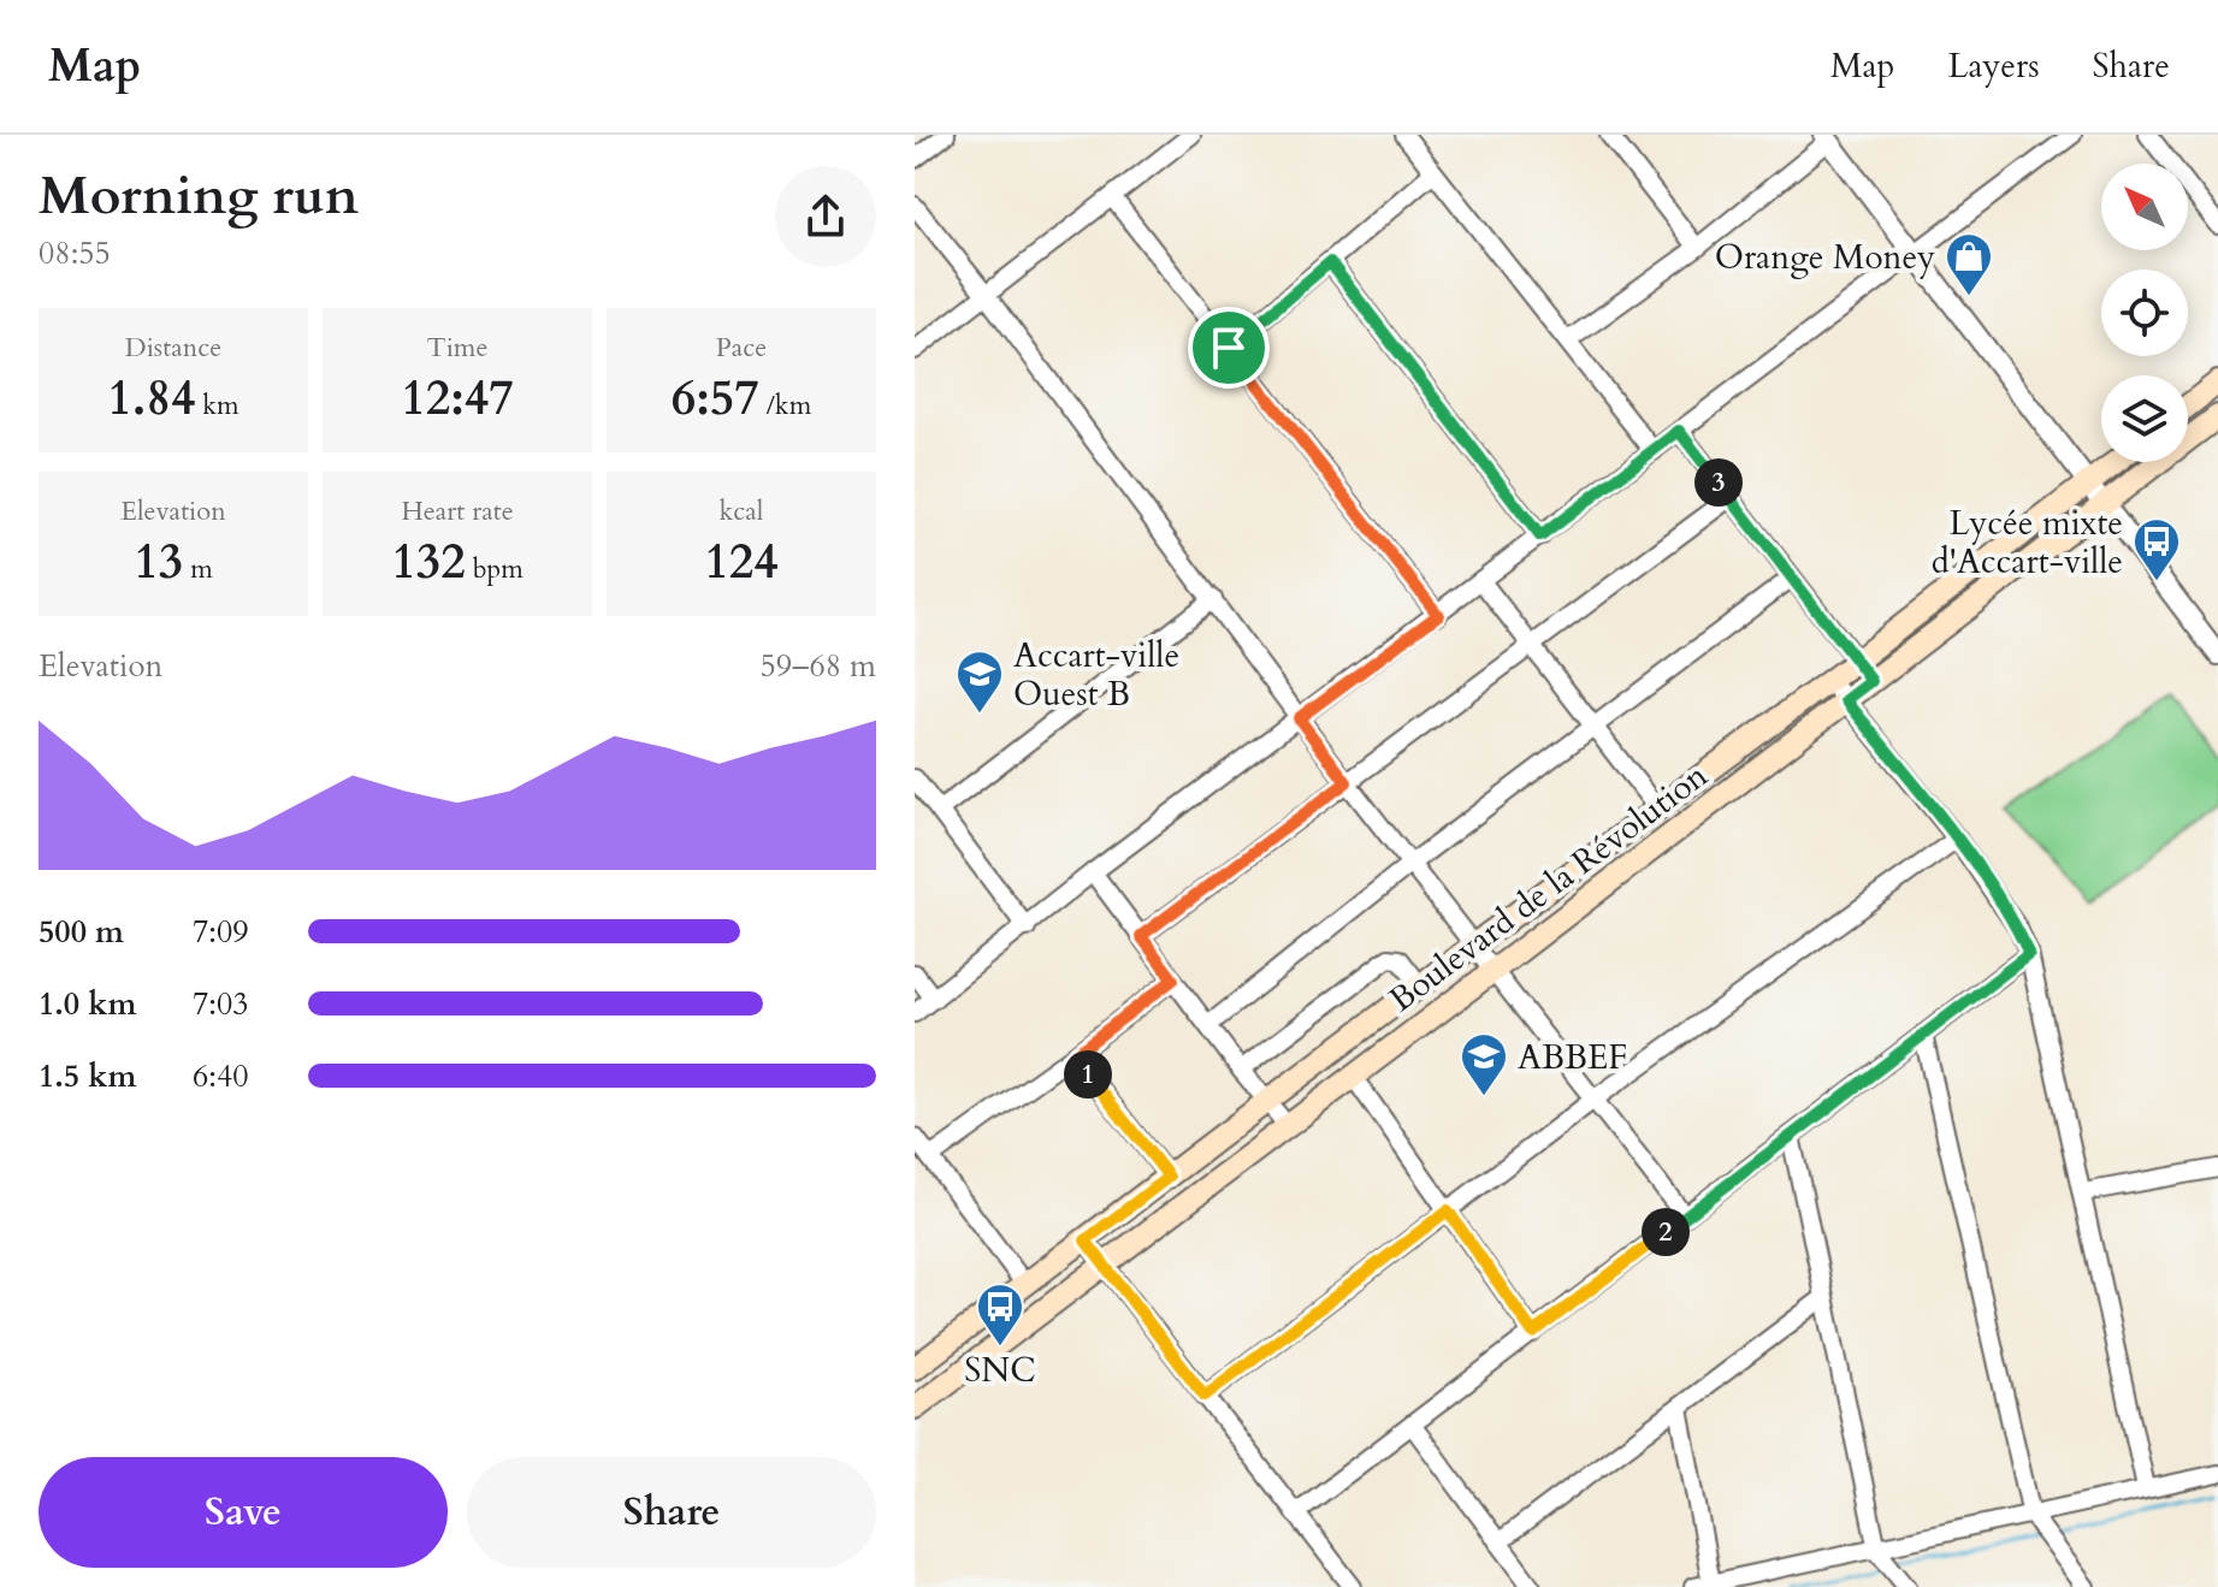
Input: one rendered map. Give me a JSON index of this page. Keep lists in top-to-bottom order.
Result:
{
  "streets": {
    "main road": ["Boulevard de la Révolution"]
  },
  "places": {
    "shop": ["Orange Money"],
    "bus stop": ["Lycée mixte d'Accart-ville", "SNC"],
    "school or university": ["Accart-ville Ouest B", "ABBEF"]
  },
  "north": "top left",
  "page": {
    "header": "Map",
    "nav": ["Map", "Layers", "Share"],
    "heading": ["Morning run", "08:55"],
    "stats": [
      ["Distance", "1.84 km"],
      ["Time", "12:47"],
      ["Pace", "6:57 /km"],
      ["Elevation", "13 m"],
      ["Heart rate", "132 bpm"],
      ["kcal", "124"]
    ],
    "pins": ["3", "1", "2"],
    "chart": ["Elevation", "59–68 m"],
    "list": [
      {
        "name": "500 m",
        "note": "7:09"
      },
      {
        "name": "1.0 km",
        "note": "7:03"
      },
      {
        "name": "1.5 km",
        "note": "6:40"
      }
    ],
    "buttons": ["Save", "Share"]
  }
}
